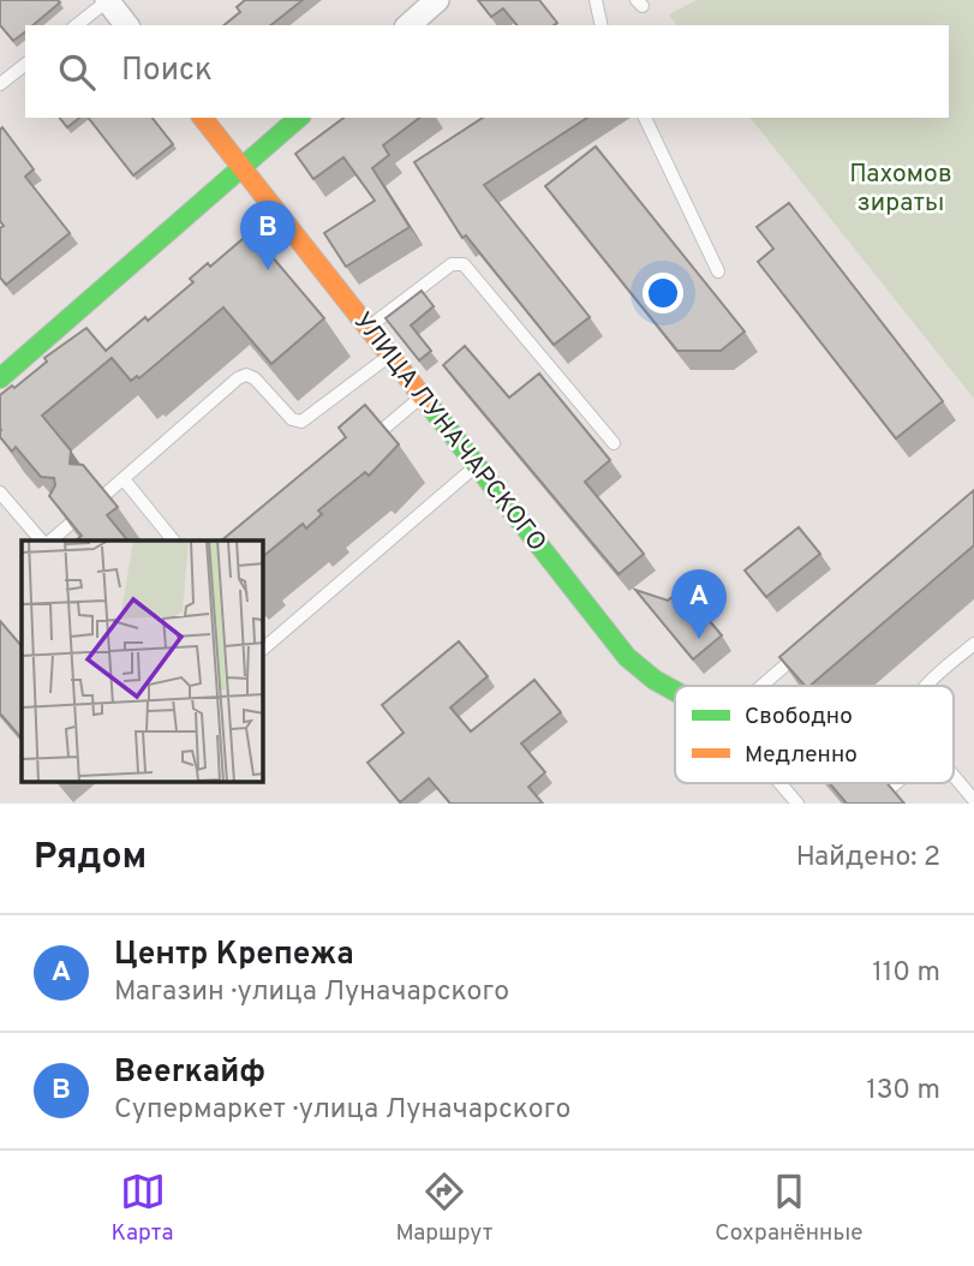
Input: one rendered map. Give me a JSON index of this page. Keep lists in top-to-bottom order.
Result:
{
  "streets": {
    "street": ["УЛИЦА ЛУНАЧАРСКОГО"]
  },
  "parks": ["Пахомов зираты"],
  "legend": ["Свободно", "Медленно"],
  "page": {
    "search": "Поиск",
    "pins": ["B", "A"],
    "heading": ["Рядом", "Найдено: 2"],
    "list": [
      {
        "mark": "A",
        "name": "Центр Крепежа",
        "note": "Магазин · улица Луначарского",
        "value": "110 m"
      },
      {
        "mark": "B",
        "name": "Beerкайф",
        "note": "Супермаркет · улица Луначарского",
        "value": "130 m"
      }
    ],
    "nav": ["Карта", "Маршрут", "Сохранённые"]
  }
}
